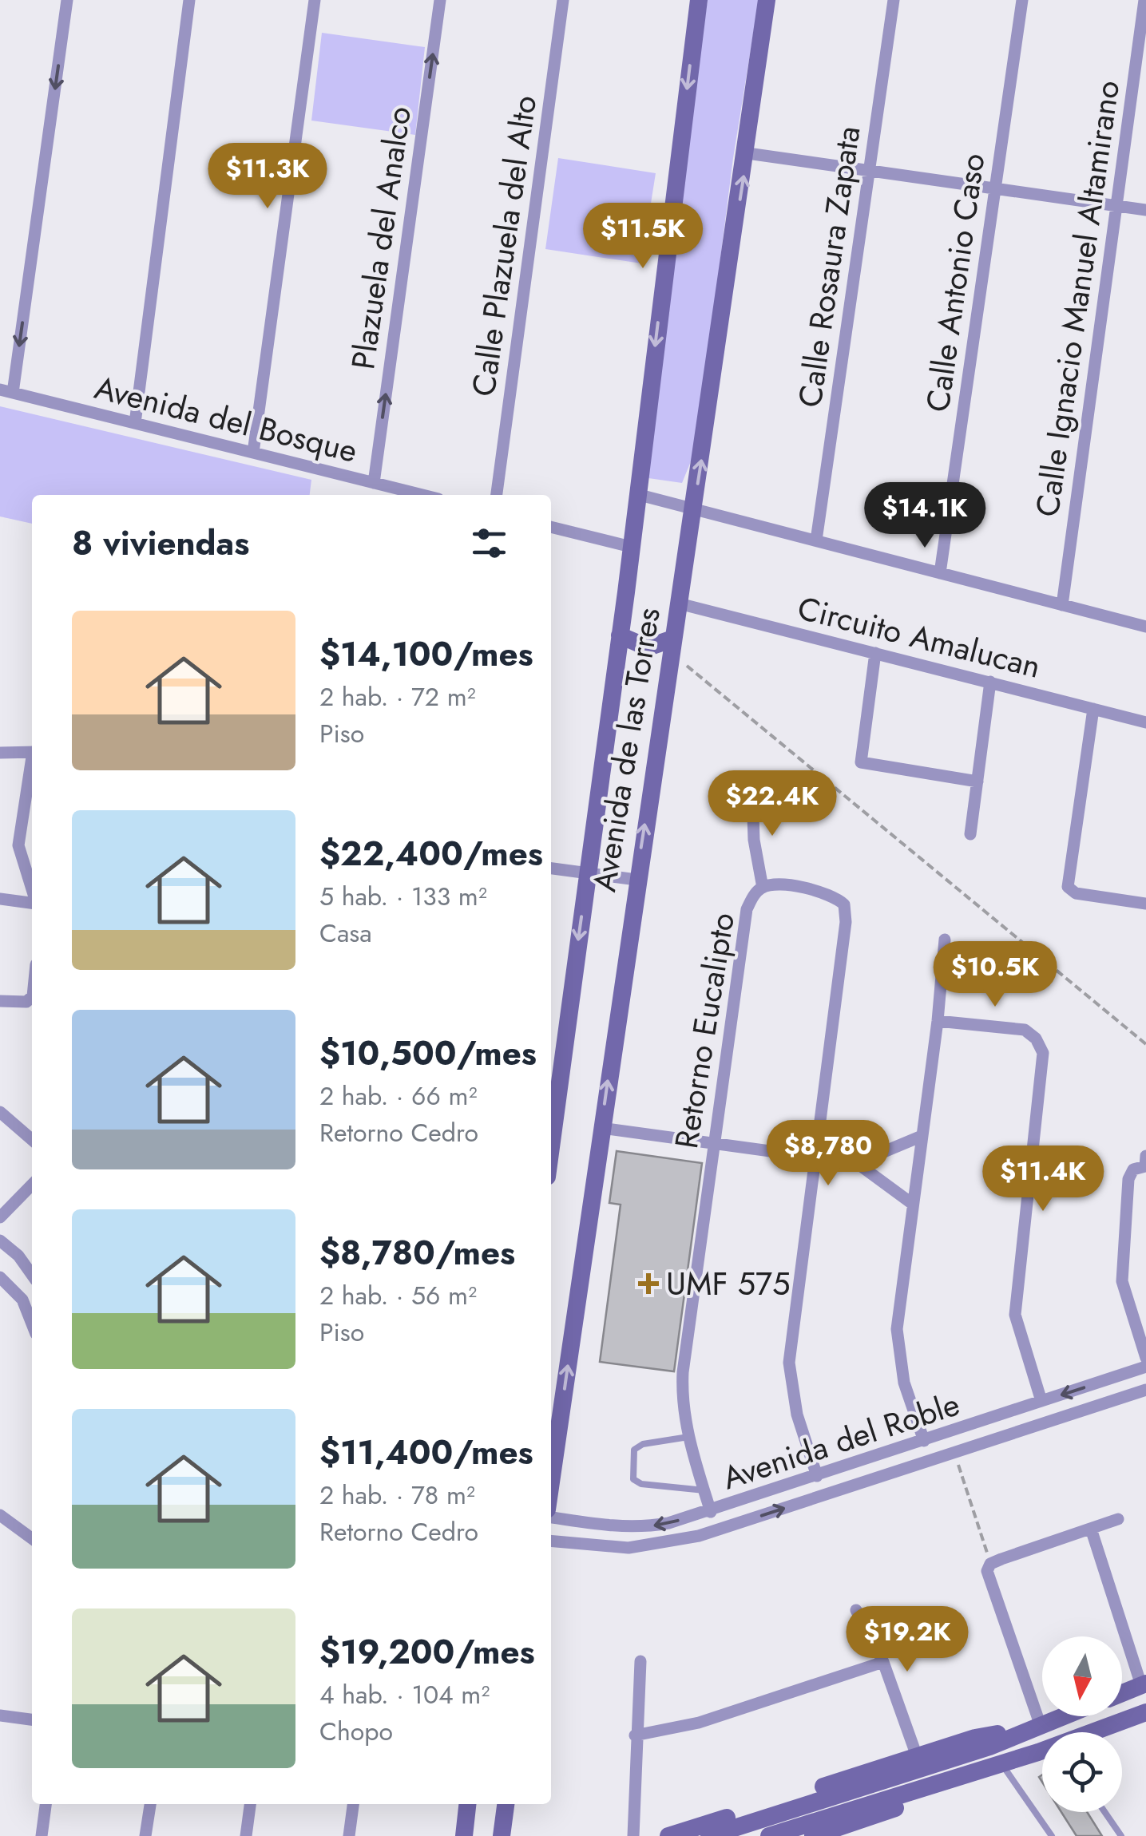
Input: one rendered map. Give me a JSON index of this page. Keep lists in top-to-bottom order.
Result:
{
  "streets": {
    "street": [
      "Plazuela del Analco",
      "Calle Plazuela del Alto",
      "Calle Rosaura Zapata",
      "Calle Antonio Caso",
      "Calle Ignacio Manuel Altamirano",
      "Avenida del Bosque",
      "Circuito Amalucan",
      "Avenida de las Torres",
      "Retorno Eucalipto",
      "Avenida del Roble"
    ]
  },
  "crossings": [
    ["Plazuela del Analco", "Avenida del Bosque"],
    ["Circuito Amalucan", "Avenida de las Torres"],
    ["Retorno Eucalipto", "Avenida del Roble"]
  ],
  "one_way": ["Plazuela del Analco"],
  "places": {
    "health": ["UMF 575"]
  },
  "north": "bottom",
  "page": {
    "price": [
      "$11.3K",
      "$11.5K",
      "$14.1K",
      "$22.4K",
      "$10.5K",
      "$8,780",
      "$11.4K",
      "$19.2K"
    ],
    "heading": "8 viviendas",
    "list": [
      {
        "name": "$14,100/mes",
        "note": "2 hab. · 72 m² · Piso"
      },
      {
        "name": "$22,400/mes",
        "note": "5 hab. · 133 m² · Casa"
      },
      {
        "name": "$10,500/mes",
        "note": "2 hab. · 66 m² · Retorno Cedro"
      },
      {
        "name": "$8,780/mes",
        "note": "2 hab. · 56 m² · Piso"
      },
      {
        "name": "$11,400/mes",
        "note": "2 hab. · 78 m² · Retorno Cedro"
      },
      {
        "name": "$19,200/mes",
        "note": "4 hab. · 104 m² · Chopo"
      }
    ]
  }
}
